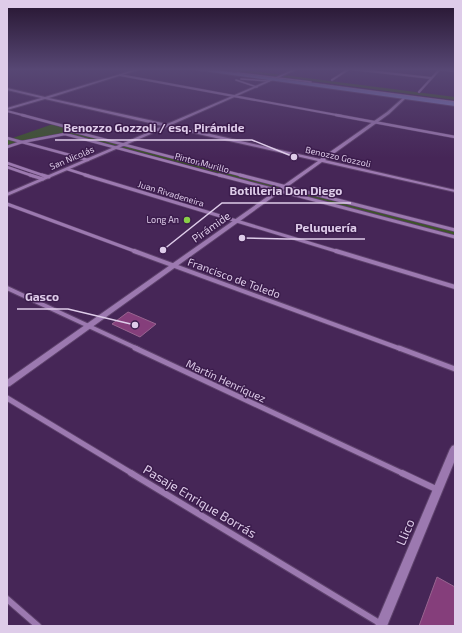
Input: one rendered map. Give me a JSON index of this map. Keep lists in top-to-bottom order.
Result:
{
  "streets": {
    "street": [
      "Benozzo Gozzoli",
      "San Nicolás",
      "Pintor Murillo",
      "Juan Rivadeneira",
      "Pirámide",
      "Francisco de Toledo",
      "Martín Henríquez",
      "Pasaje Enrique Borrás",
      "Llico"
    ]
  },
  "crossings": [
    ["Benozzo Gozzoli", "San Nicolás"],
    ["Benozzo Gozzoli", "Pirámide"],
    ["San Nicolás", "Pintor Murillo"],
    ["San Nicolás", "Juan Rivadeneira"],
    ["Pintor Murillo", "Pirámide"],
    ["Juan Rivadeneira", "Pirámide"],
    ["Pirámide", "Francisco de Toledo"],
    ["Pirámide", "Martín Henríquez"],
    ["Martín Henríquez", "Llico"],
    ["Pasaje Enrique Borrás", "Llico"]
  ],
  "places": [
    "Benozzo Gozzoli / esq. Pirámide",
    "Long An",
    "Peluquería",
    "Botilleria Don Diego",
    "Gasco"
  ]
}
